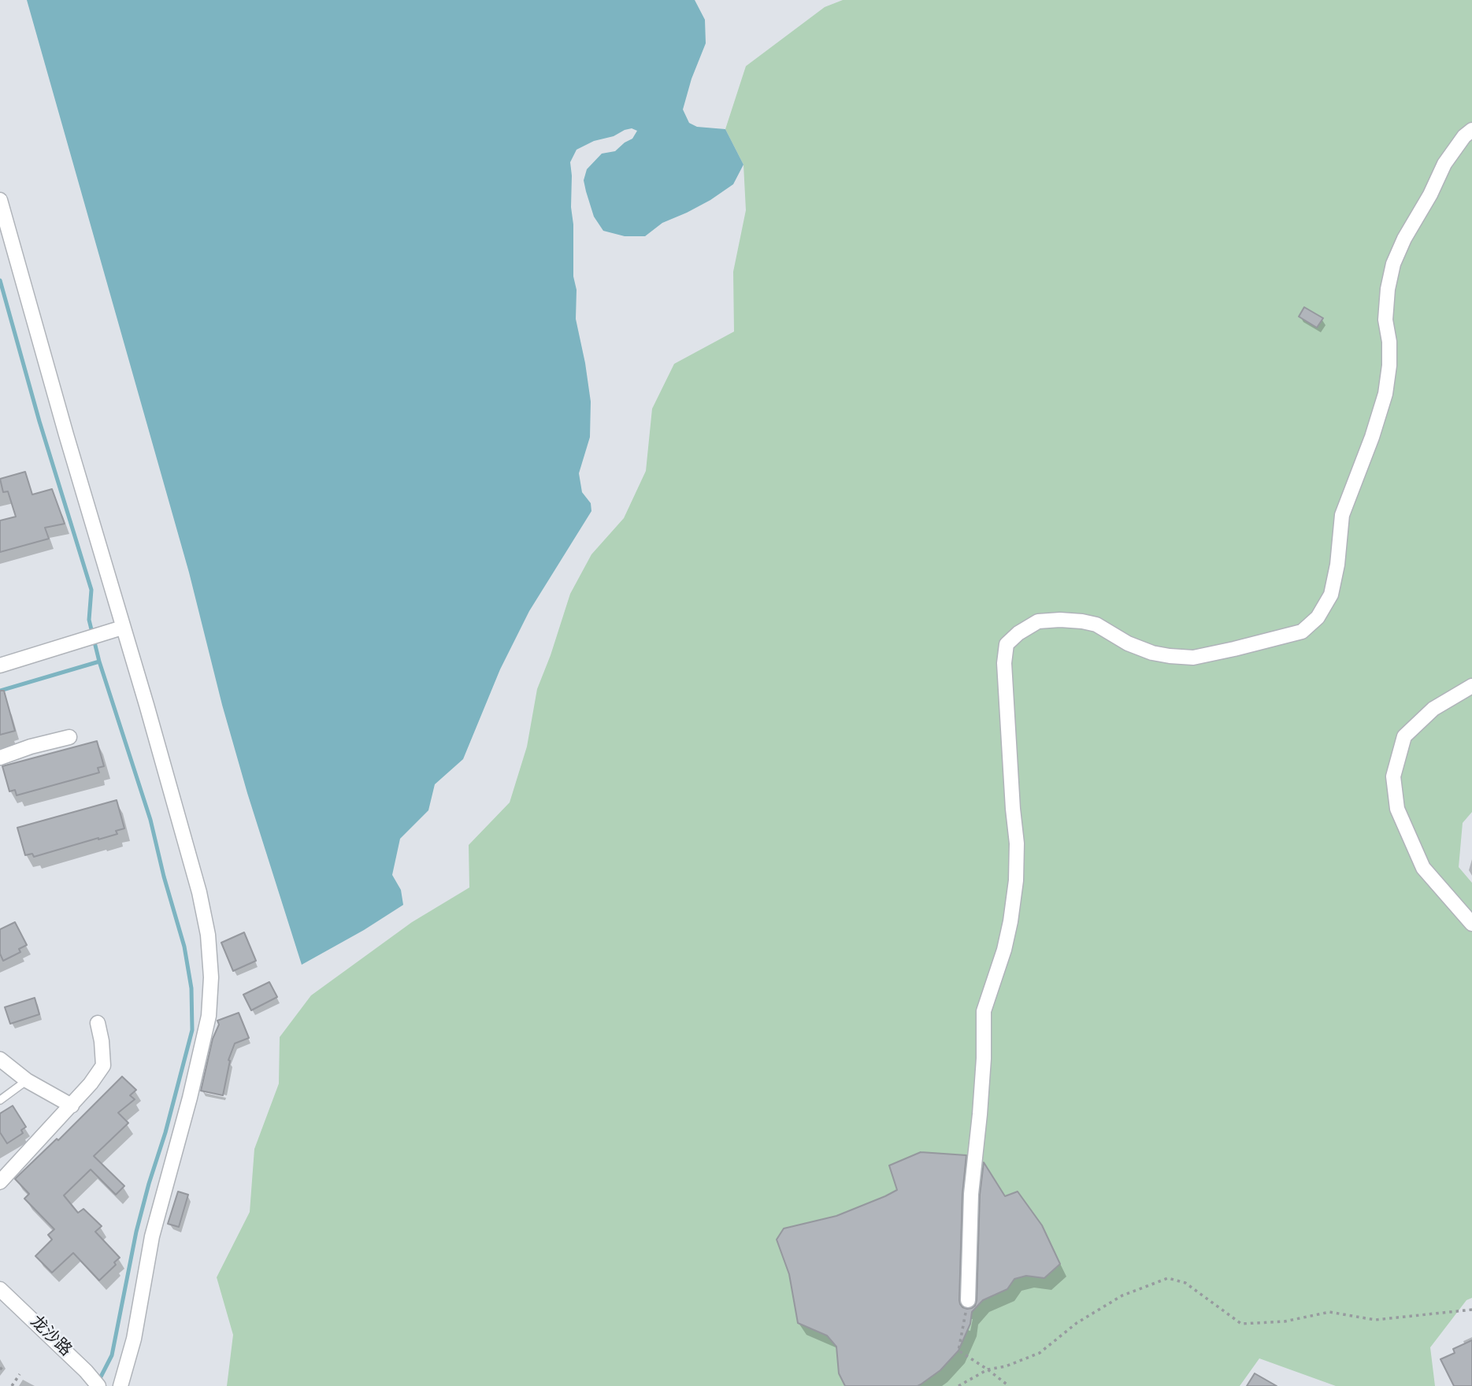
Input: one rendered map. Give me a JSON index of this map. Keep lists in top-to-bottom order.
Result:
{
  "streets": {
    "street": ["龙沙路"]
  }
}
